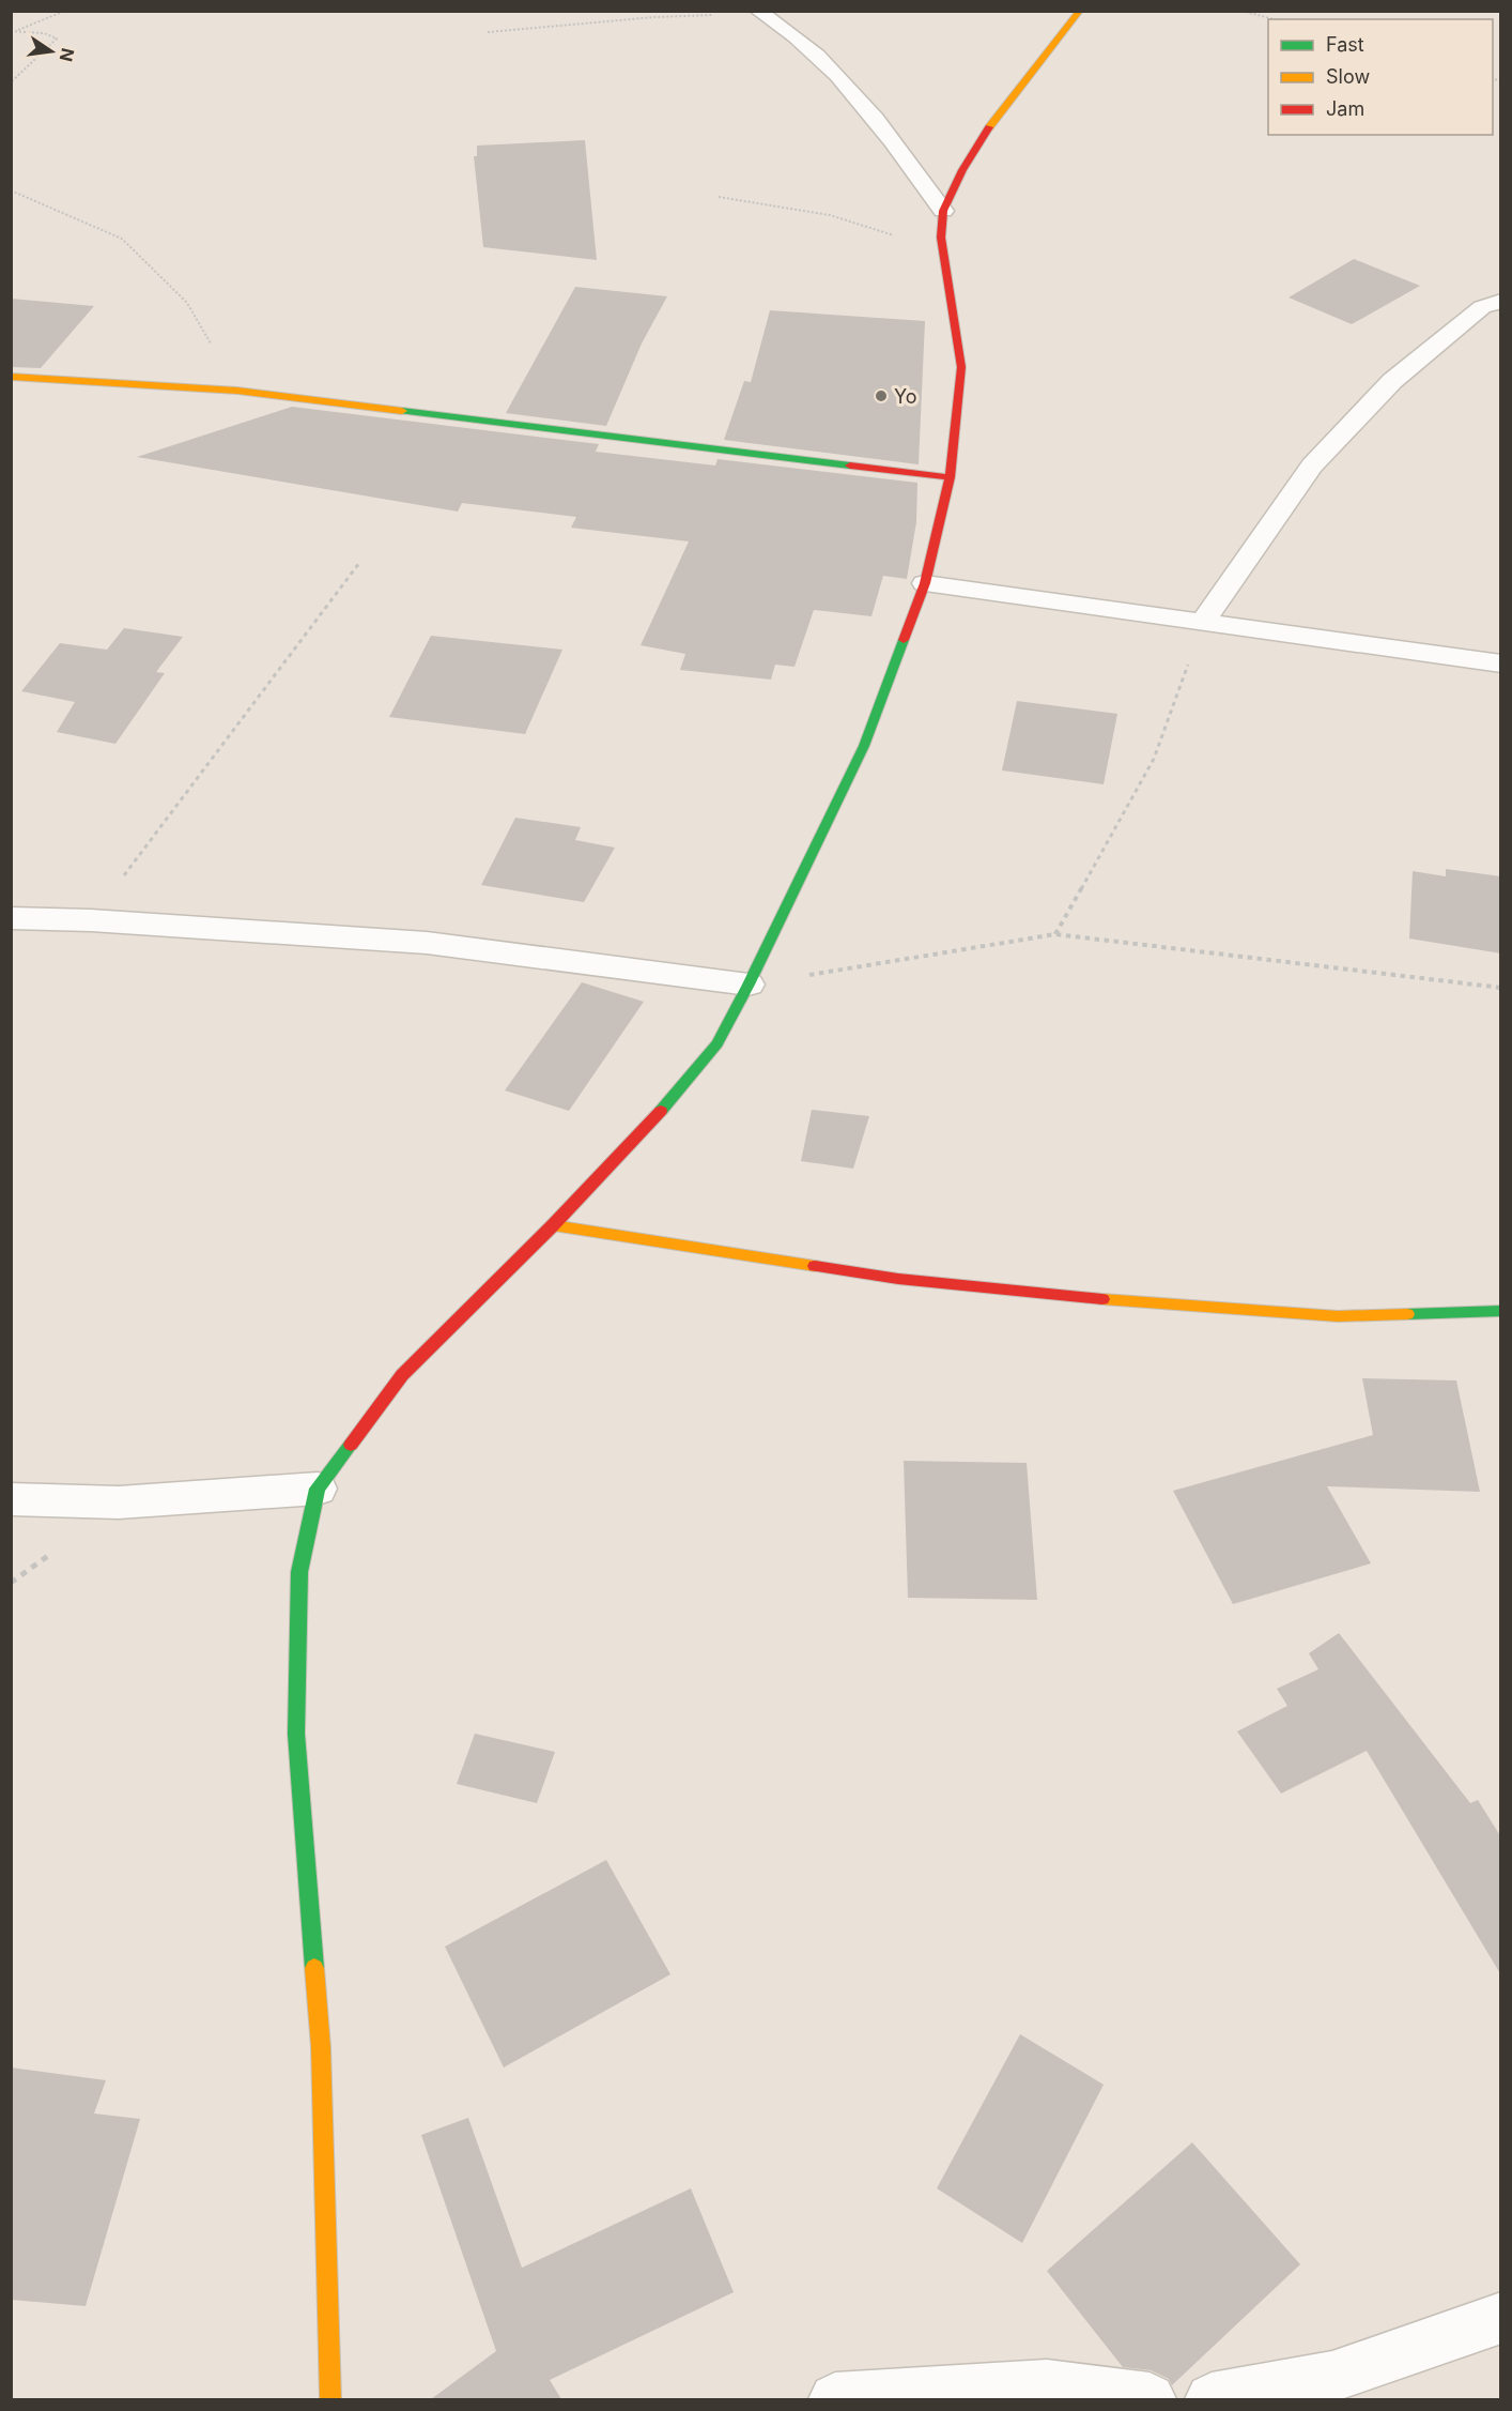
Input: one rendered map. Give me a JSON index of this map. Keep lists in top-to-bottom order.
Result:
{
  "places": ["Yo"],
  "legend": ["Fast", "Slow", "Jam"],
  "north": "right"
}
